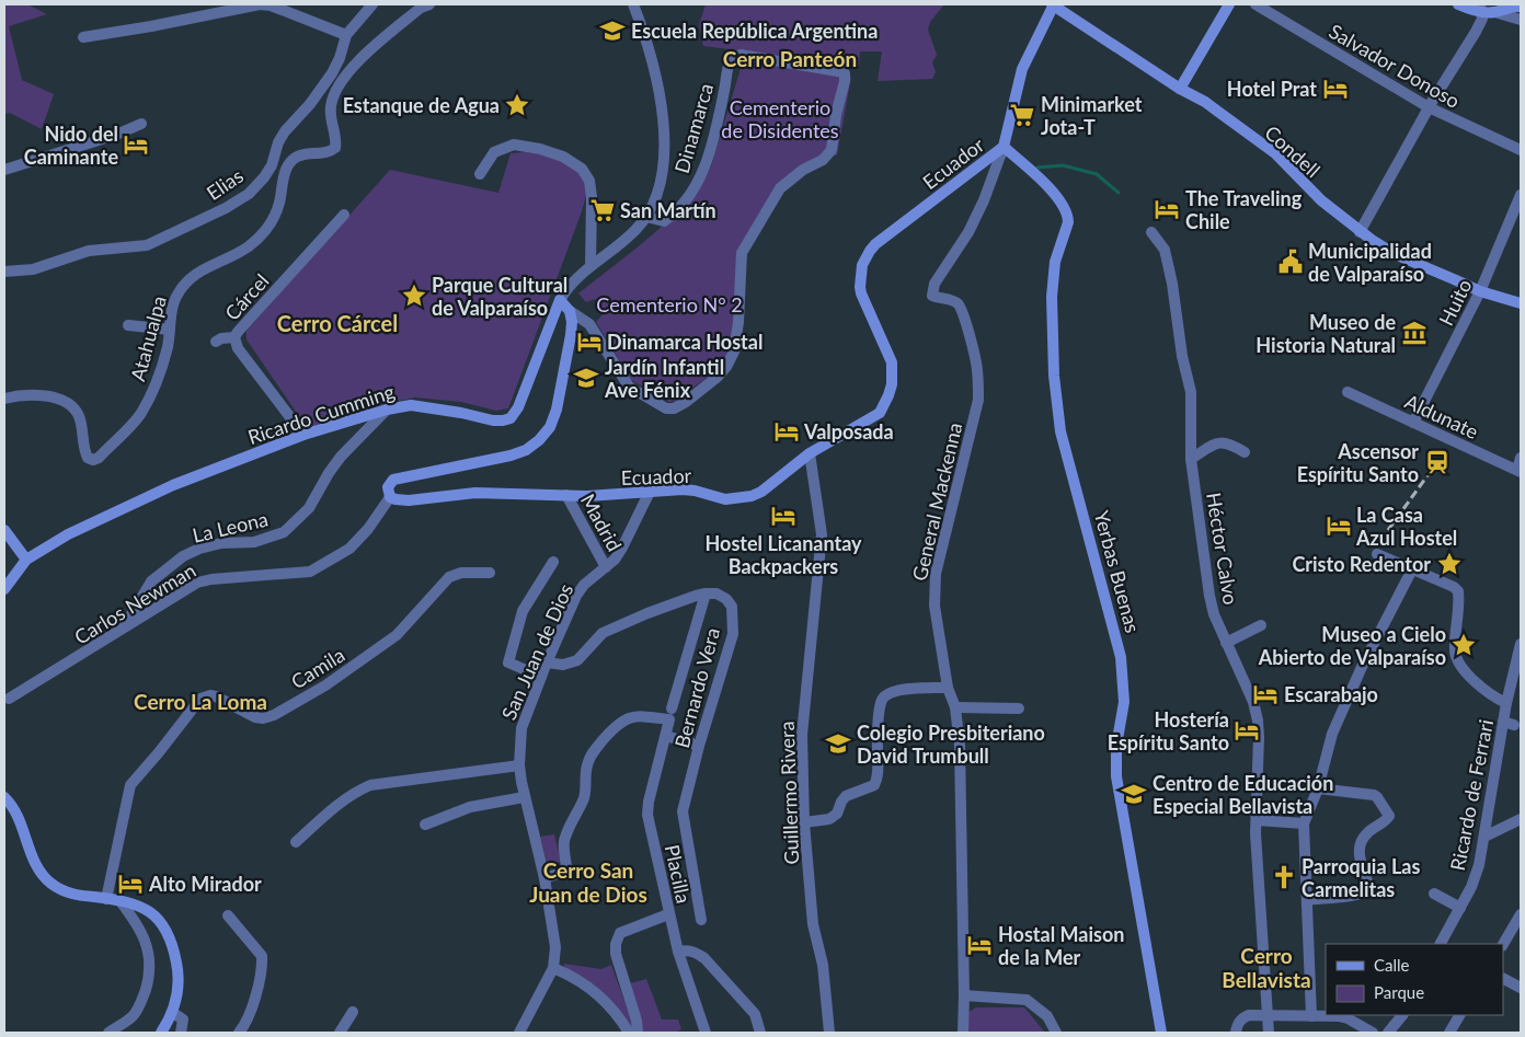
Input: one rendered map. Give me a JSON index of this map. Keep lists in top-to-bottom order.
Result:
{
  "streets": {
    "main road": [
      "Condell",
      "Ecuador",
      "Ricardo Cumming",
      "Yerbas Buenas"
    ],
    "street": [
      "Salvador Donoso",
      "Dinamarca",
      "Elias",
      "Cárcel",
      "Huito",
      "Atahualpa",
      "Aldunate",
      "General Mackenna",
      "Madrid",
      "La Leona",
      "Héctor Calvo",
      "Carlos Newman",
      "San Juan de Dios",
      "Camila",
      "Bernardo Vera",
      "Guillermo Rivera",
      "Ricardo de Ferrari",
      "Placilla"
    ]
  },
  "crossings": [
    ["Dinamarca", "Ricardo Cumming"],
    ["Condell", "Huito"],
    ["Ecuador", "General Mackenna"],
    ["Ecuador", "Madrid"],
    ["Ecuador", "Yerbas Buenas"],
    ["Ecuador", "Carlos Newman"],
    ["Ecuador", "San Juan de Dios"],
    ["Ecuador", "Guillermo Rivera"],
    ["Cárcel", "Ricardo Cumming"],
    ["Huito", "Aldunate"],
    ["Ricardo Cumming", "La Leona"],
    ["General Mackenna", "Yerbas Buenas"],
    ["Madrid", "San Juan de Dios"],
    ["La Leona", "Carlos Newman"],
    ["Bernardo Vera", "Placilla"]
  ],
  "districts": [
    "Cerro Panteón",
    "Cerro Cárcel",
    "Cerro La Loma",
    "Cerro San Juan de Dios",
    "Cerro Bellavista"
  ],
  "parks": ["Cementerio de Disidentes", "Cementerio N° 2"],
  "places": {
    "school or university": [
      "Escuela República Argentina",
      "Jardín Infantil Ave Fénix",
      "Colegio Presbiteriano David Trumbull",
      "Centro de Educación Especial Bellavista"
    ],
    "hotel": [
      "Hotel Prat",
      "Nido del Caminante",
      "The Traveling Chile",
      "Dinamarca Hostal",
      "Valposada",
      "Hostel Licanantay Backpackers",
      "La Casa Azul Hostel",
      "Escarabajo",
      "Hostería Espíritu Santo",
      "Alto Mirador",
      "Hostal Maison de la Mer"
    ],
    "place": [
      "Estanque de Agua",
      "Parque Cultural de Valparaíso",
      "Cristo Redentor",
      "Museo a Cielo Abierto de Valparaíso"
    ],
    "supermarket": ["Minimarket Jota-T", "San Martín"],
    "public building": ["Municipalidad de Valparaíso"],
    "museum": ["Museo de Historia Natural"],
    "station": ["Ascensor Espíritu Santo"],
    "church": ["Parroquia Las Carmelitas"]
  },
  "legend": ["Calle", "Parque"]
}
